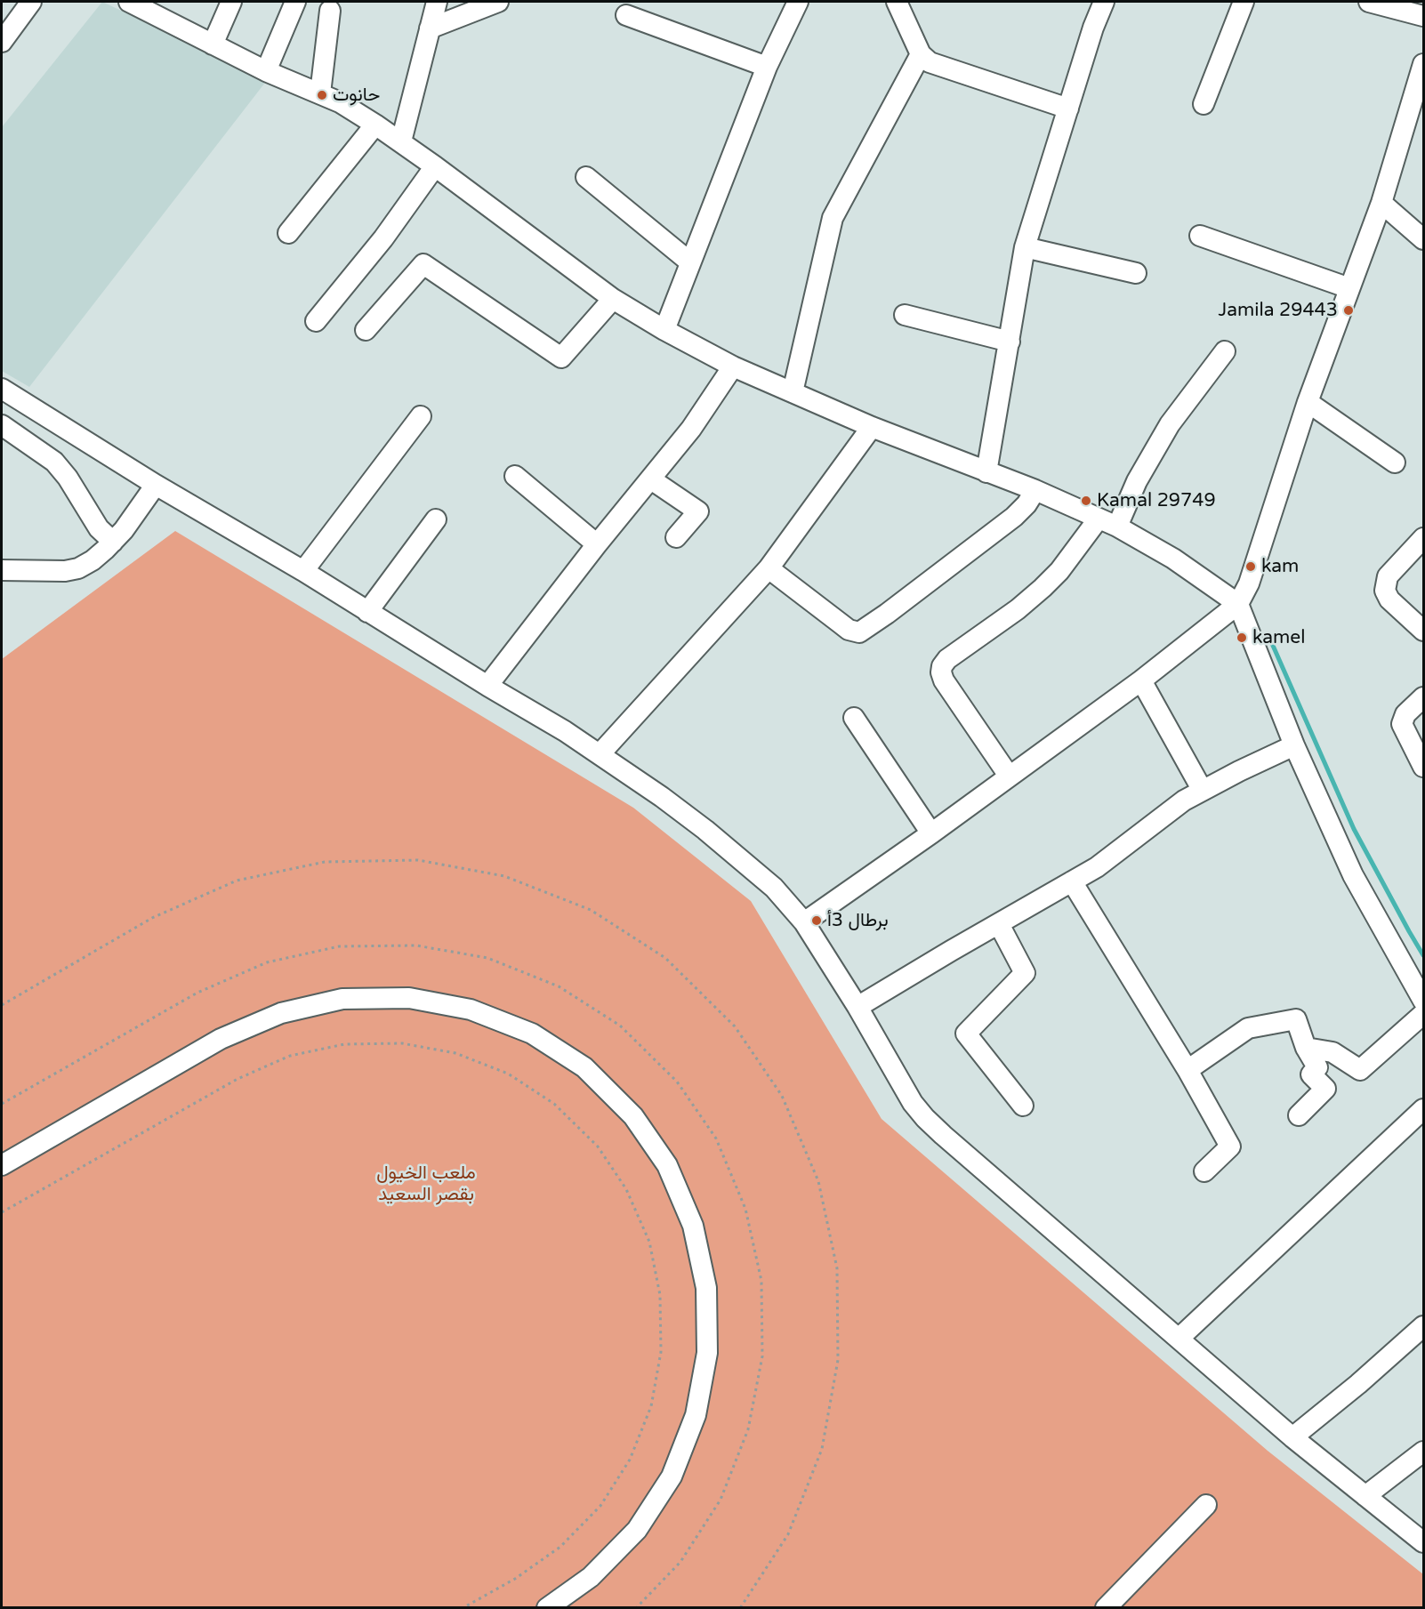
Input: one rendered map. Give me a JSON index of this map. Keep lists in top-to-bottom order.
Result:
{
  "parks": ["ملعب الخيول بقصر السعيد"],
  "places": [
    "حانوت",
    "Jamila 29443",
    "Kamal 29749",
    "kam",
    "kamel",
    "برطال 3أ"
  ]
}
